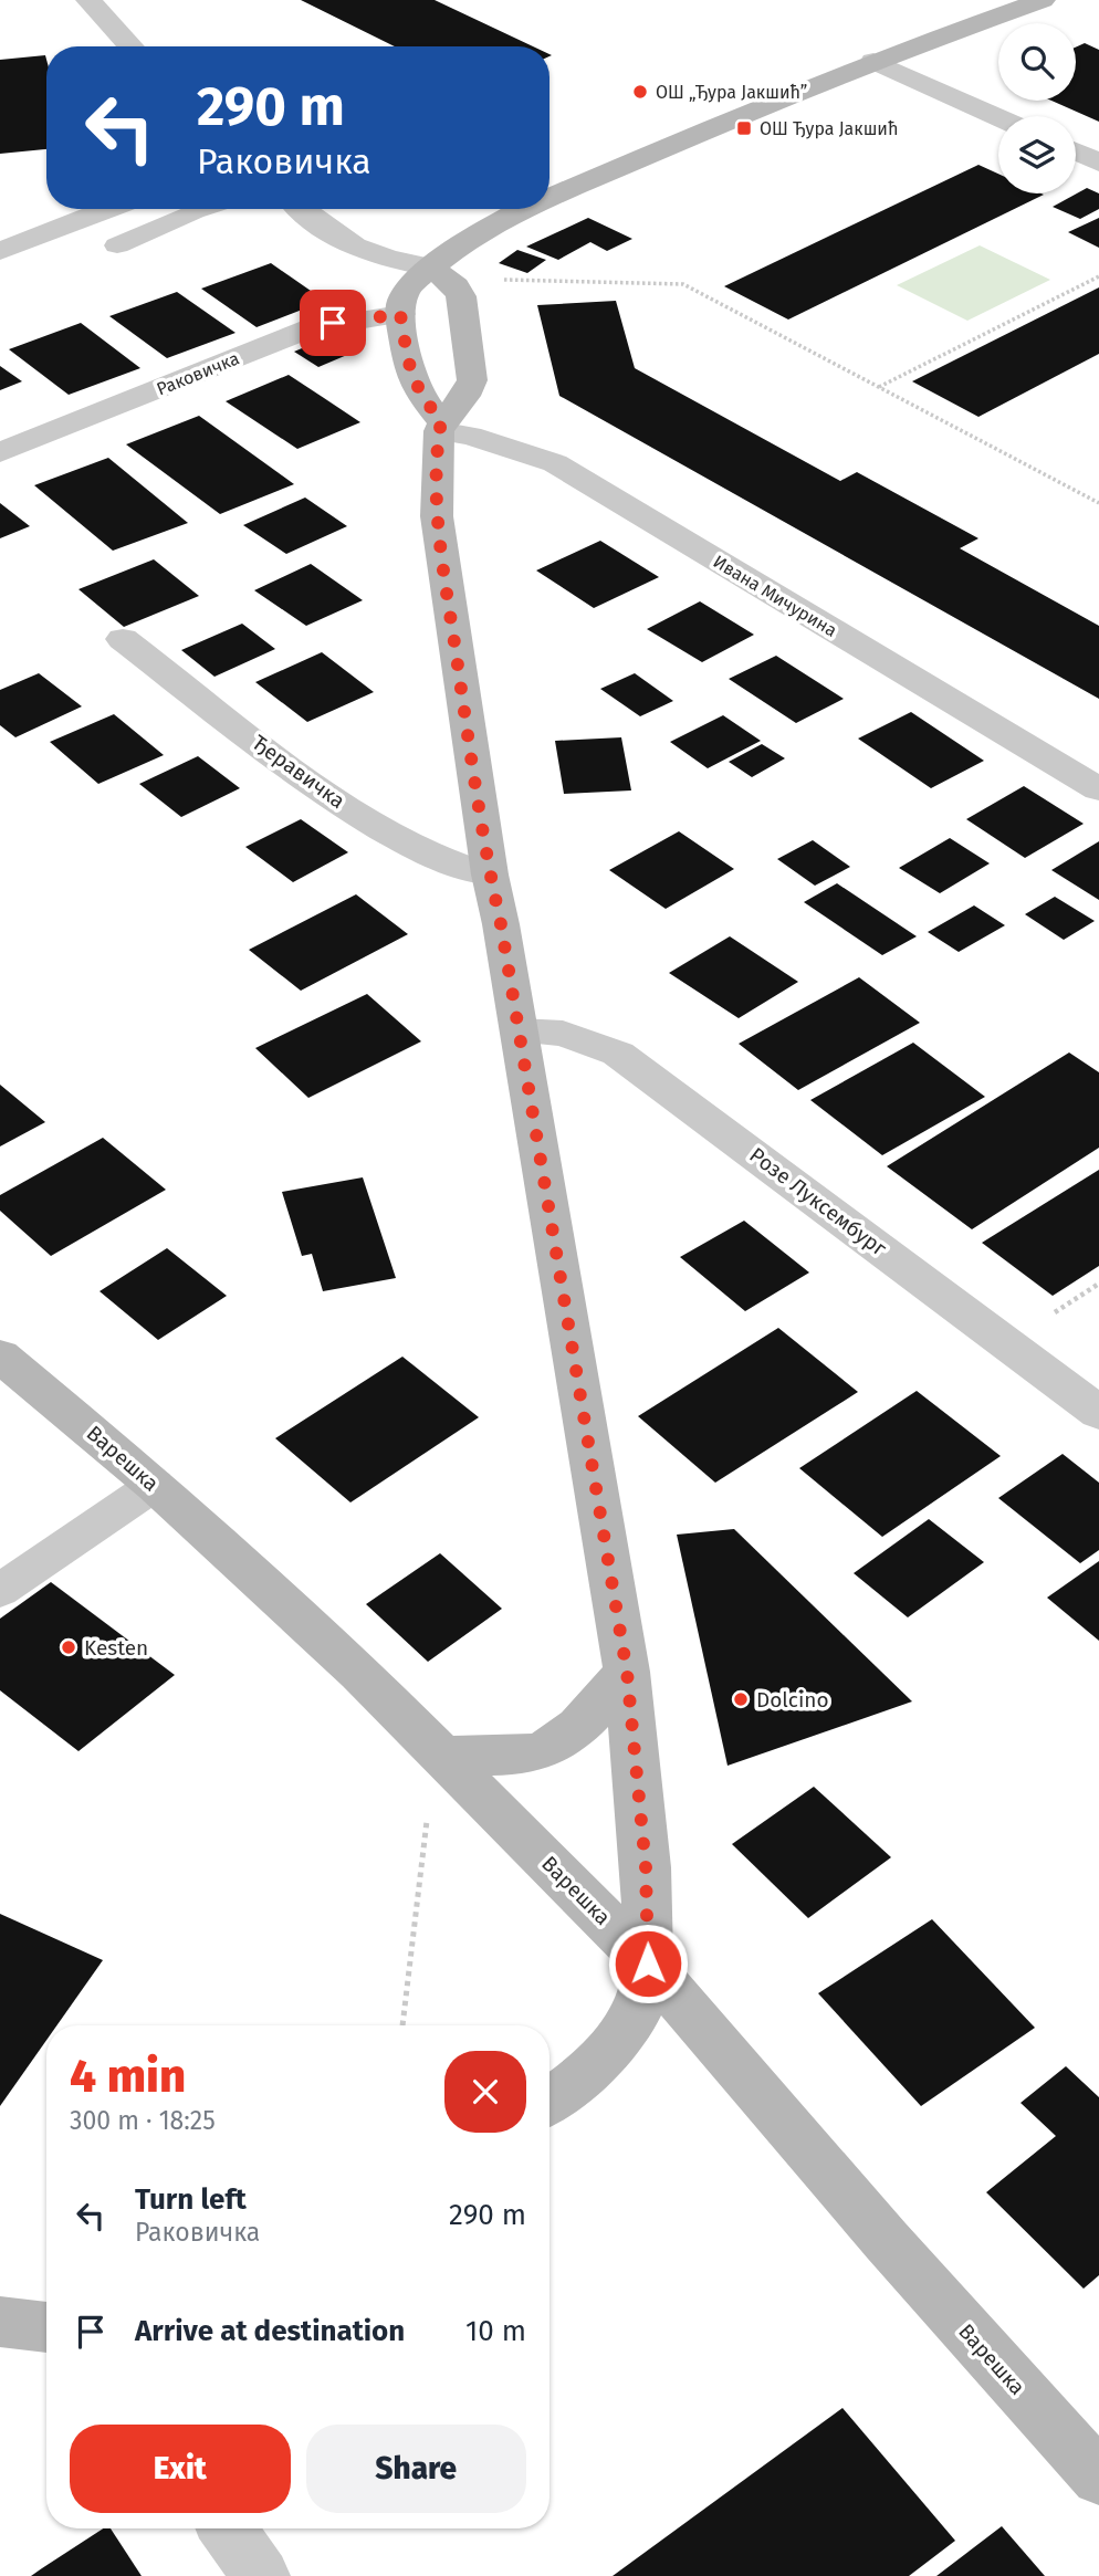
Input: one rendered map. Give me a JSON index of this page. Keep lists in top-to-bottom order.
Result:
{
  "streets": {
    "street": [
      "Раковичка",
      "Ивана Мичурина",
      "Ђеравичка",
      "Розе Луксембург",
      "Варешка"
    ]
  },
  "places": {
    "other": ["ОШ „Ђура Јакшић”", "Kesten", "Dolcino"],
    "transit": ["ОШ Ђура Јакшић"]
  },
  "page": {
    "turn": ["290 m", "Раковичка"],
    "heading": ["4 min", "300 m · 18:25"],
    "list": [
      {
        "name": "Turn left",
        "note": "Раковичка",
        "value": "290 m"
      },
      {
        "name": "Arrive at destination",
        "value": "10 m"
      }
    ],
    "buttons": ["Exit", "Share"]
  }
}
